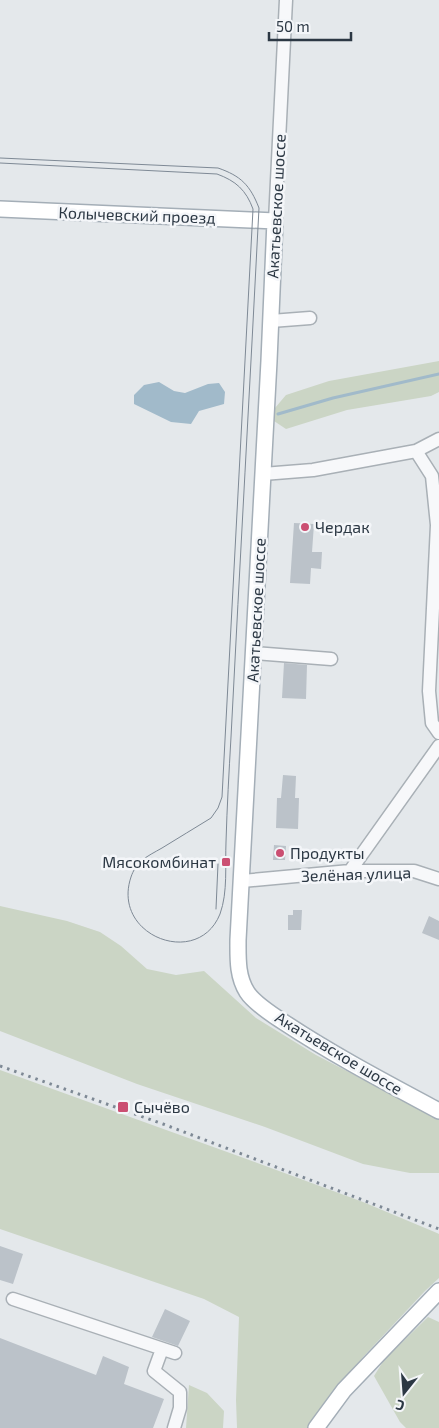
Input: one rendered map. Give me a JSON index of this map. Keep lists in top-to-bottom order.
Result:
{
  "streets": {
    "main road": ["Акатьевское шоссе", "Колычевский проезд"],
    "street": ["Зелёная улица"]
  },
  "crossings": [
    ["Акатьевское шоссе", "Колычевский проезд"],
    ["Акатьевское шоссе", "Зелёная улица"]
  ],
  "places": {
    "other": ["Чердак", "Продукты"],
    "transit": ["Мясокомбинат", "Сычёво"]
  },
  "scale_bar": "50 m",
  "north": "bottom"
}
